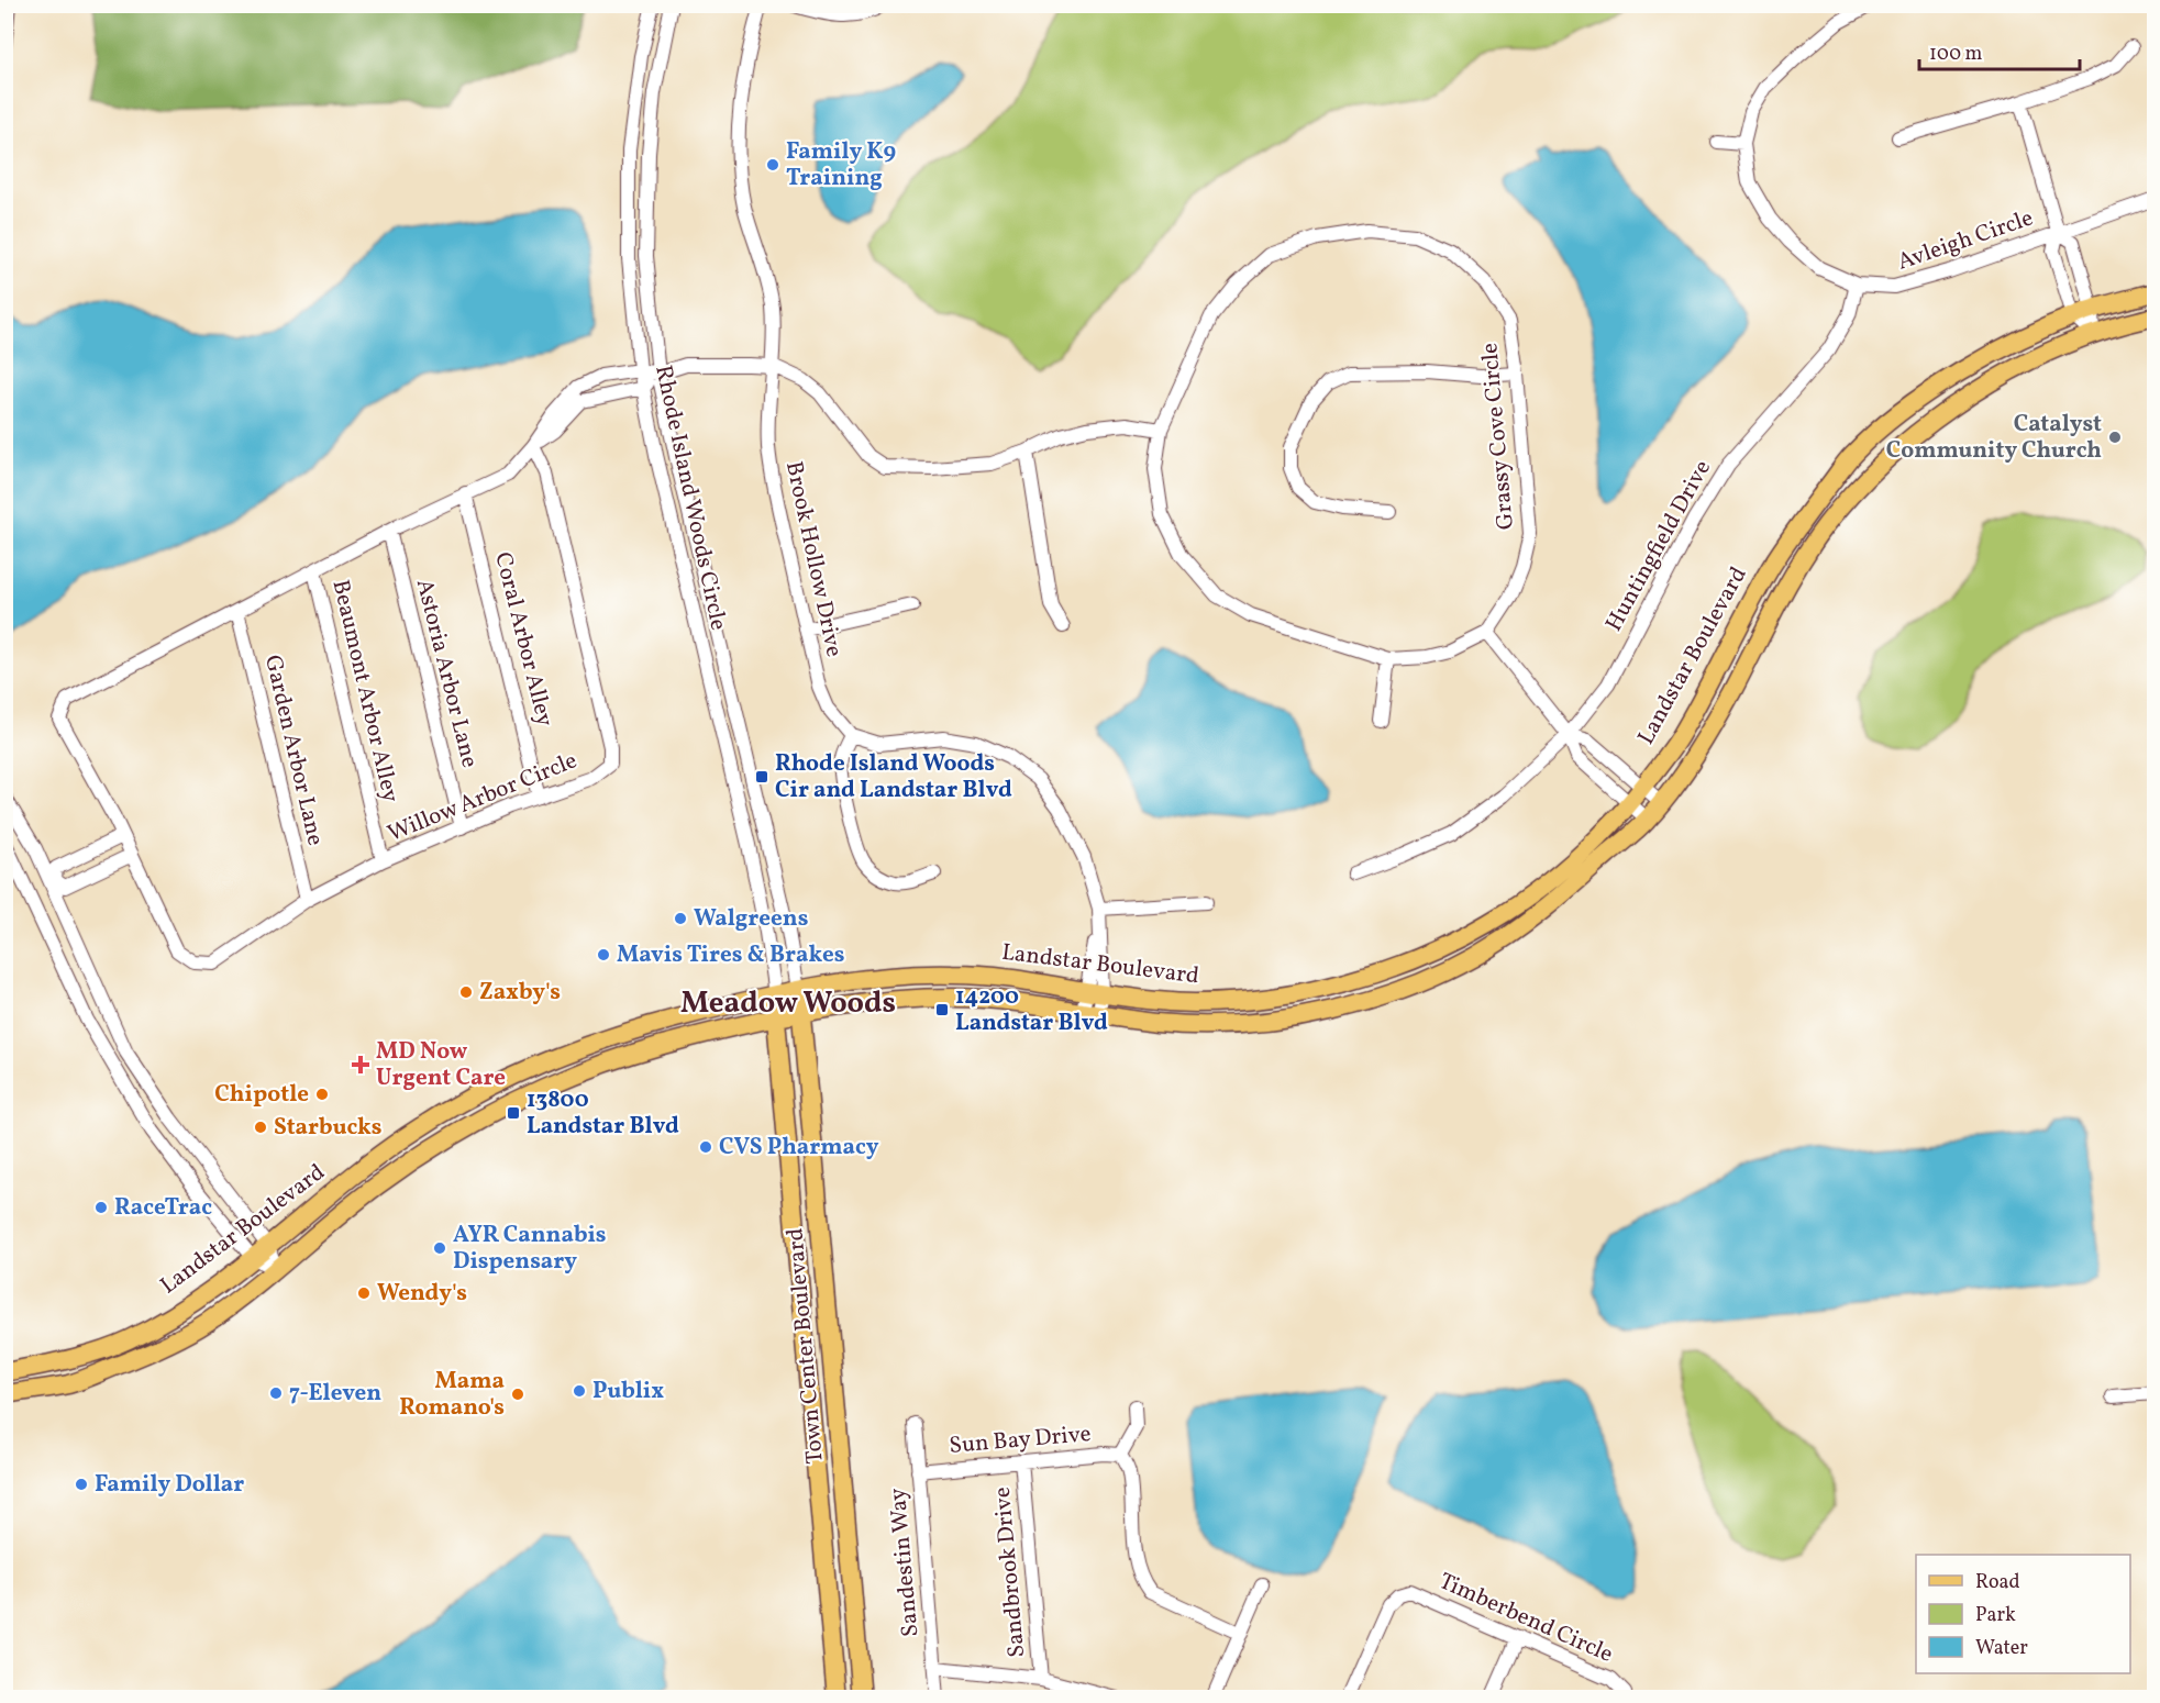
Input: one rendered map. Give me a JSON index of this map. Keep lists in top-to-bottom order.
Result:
{
  "streets": {
    "main road": ["Landstar Boulevard", "Town Center Boulevard"],
    "street": [
      "Avleigh Circle",
      "Grassy Cove Circle",
      "Rhode Island Woods Circle",
      "Huntingfield Drive",
      "Brook Hollow Drive",
      "Coral Arbor Alley",
      "Astoria Arbor Lane",
      "Beaumont Arbor Alley",
      "Garden Arbor Lane",
      "Willow Arbor Circle",
      "Sun Bay Drive",
      "Sandestin Way",
      "Sandbrook Drive",
      "Timberbend Circle"
    ]
  },
  "crossings": [
    ["Avleigh Circle", "Huntingfield Drive"],
    ["Rhode Island Woods Circle", "Landstar Boulevard"],
    ["Rhode Island Woods Circle", "Town Center Boulevard"],
    ["Coral Arbor Alley", "Willow Arbor Circle"],
    ["Landstar Boulevard", "Town Center Boulevard"],
    ["Astoria Arbor Lane", "Willow Arbor Circle"],
    ["Beaumont Arbor Alley", "Willow Arbor Circle"],
    ["Garden Arbor Lane", "Willow Arbor Circle"],
    ["Sun Bay Drive", "Sandestin Way"],
    ["Sun Bay Drive", "Sandbrook Drive"]
  ],
  "districts": ["Meadow Woods"],
  "places": {
    "other": [
      "Family K9 Training",
      "Catalyst Community Church",
      "Walgreens",
      "Mavis Tires & Brakes",
      "Zaxby's",
      "Chipotle",
      "Starbucks",
      "CVS Pharmacy",
      "RaceTrac",
      "AYR Cannabis Dispensary",
      "Wendy's",
      "Publix",
      "7-Eleven",
      "Mama Romano's",
      "Family Dollar"
    ],
    "transit": ["Rhode Island Woods Cir and Landstar Blvd", "14200 Landstar Blvd", "13800 Landstar Blvd"],
    "health": ["MD Now Urgent Care"]
  },
  "legend": ["Road", "Park", "Water"],
  "scale_bar": "100 m"
}
